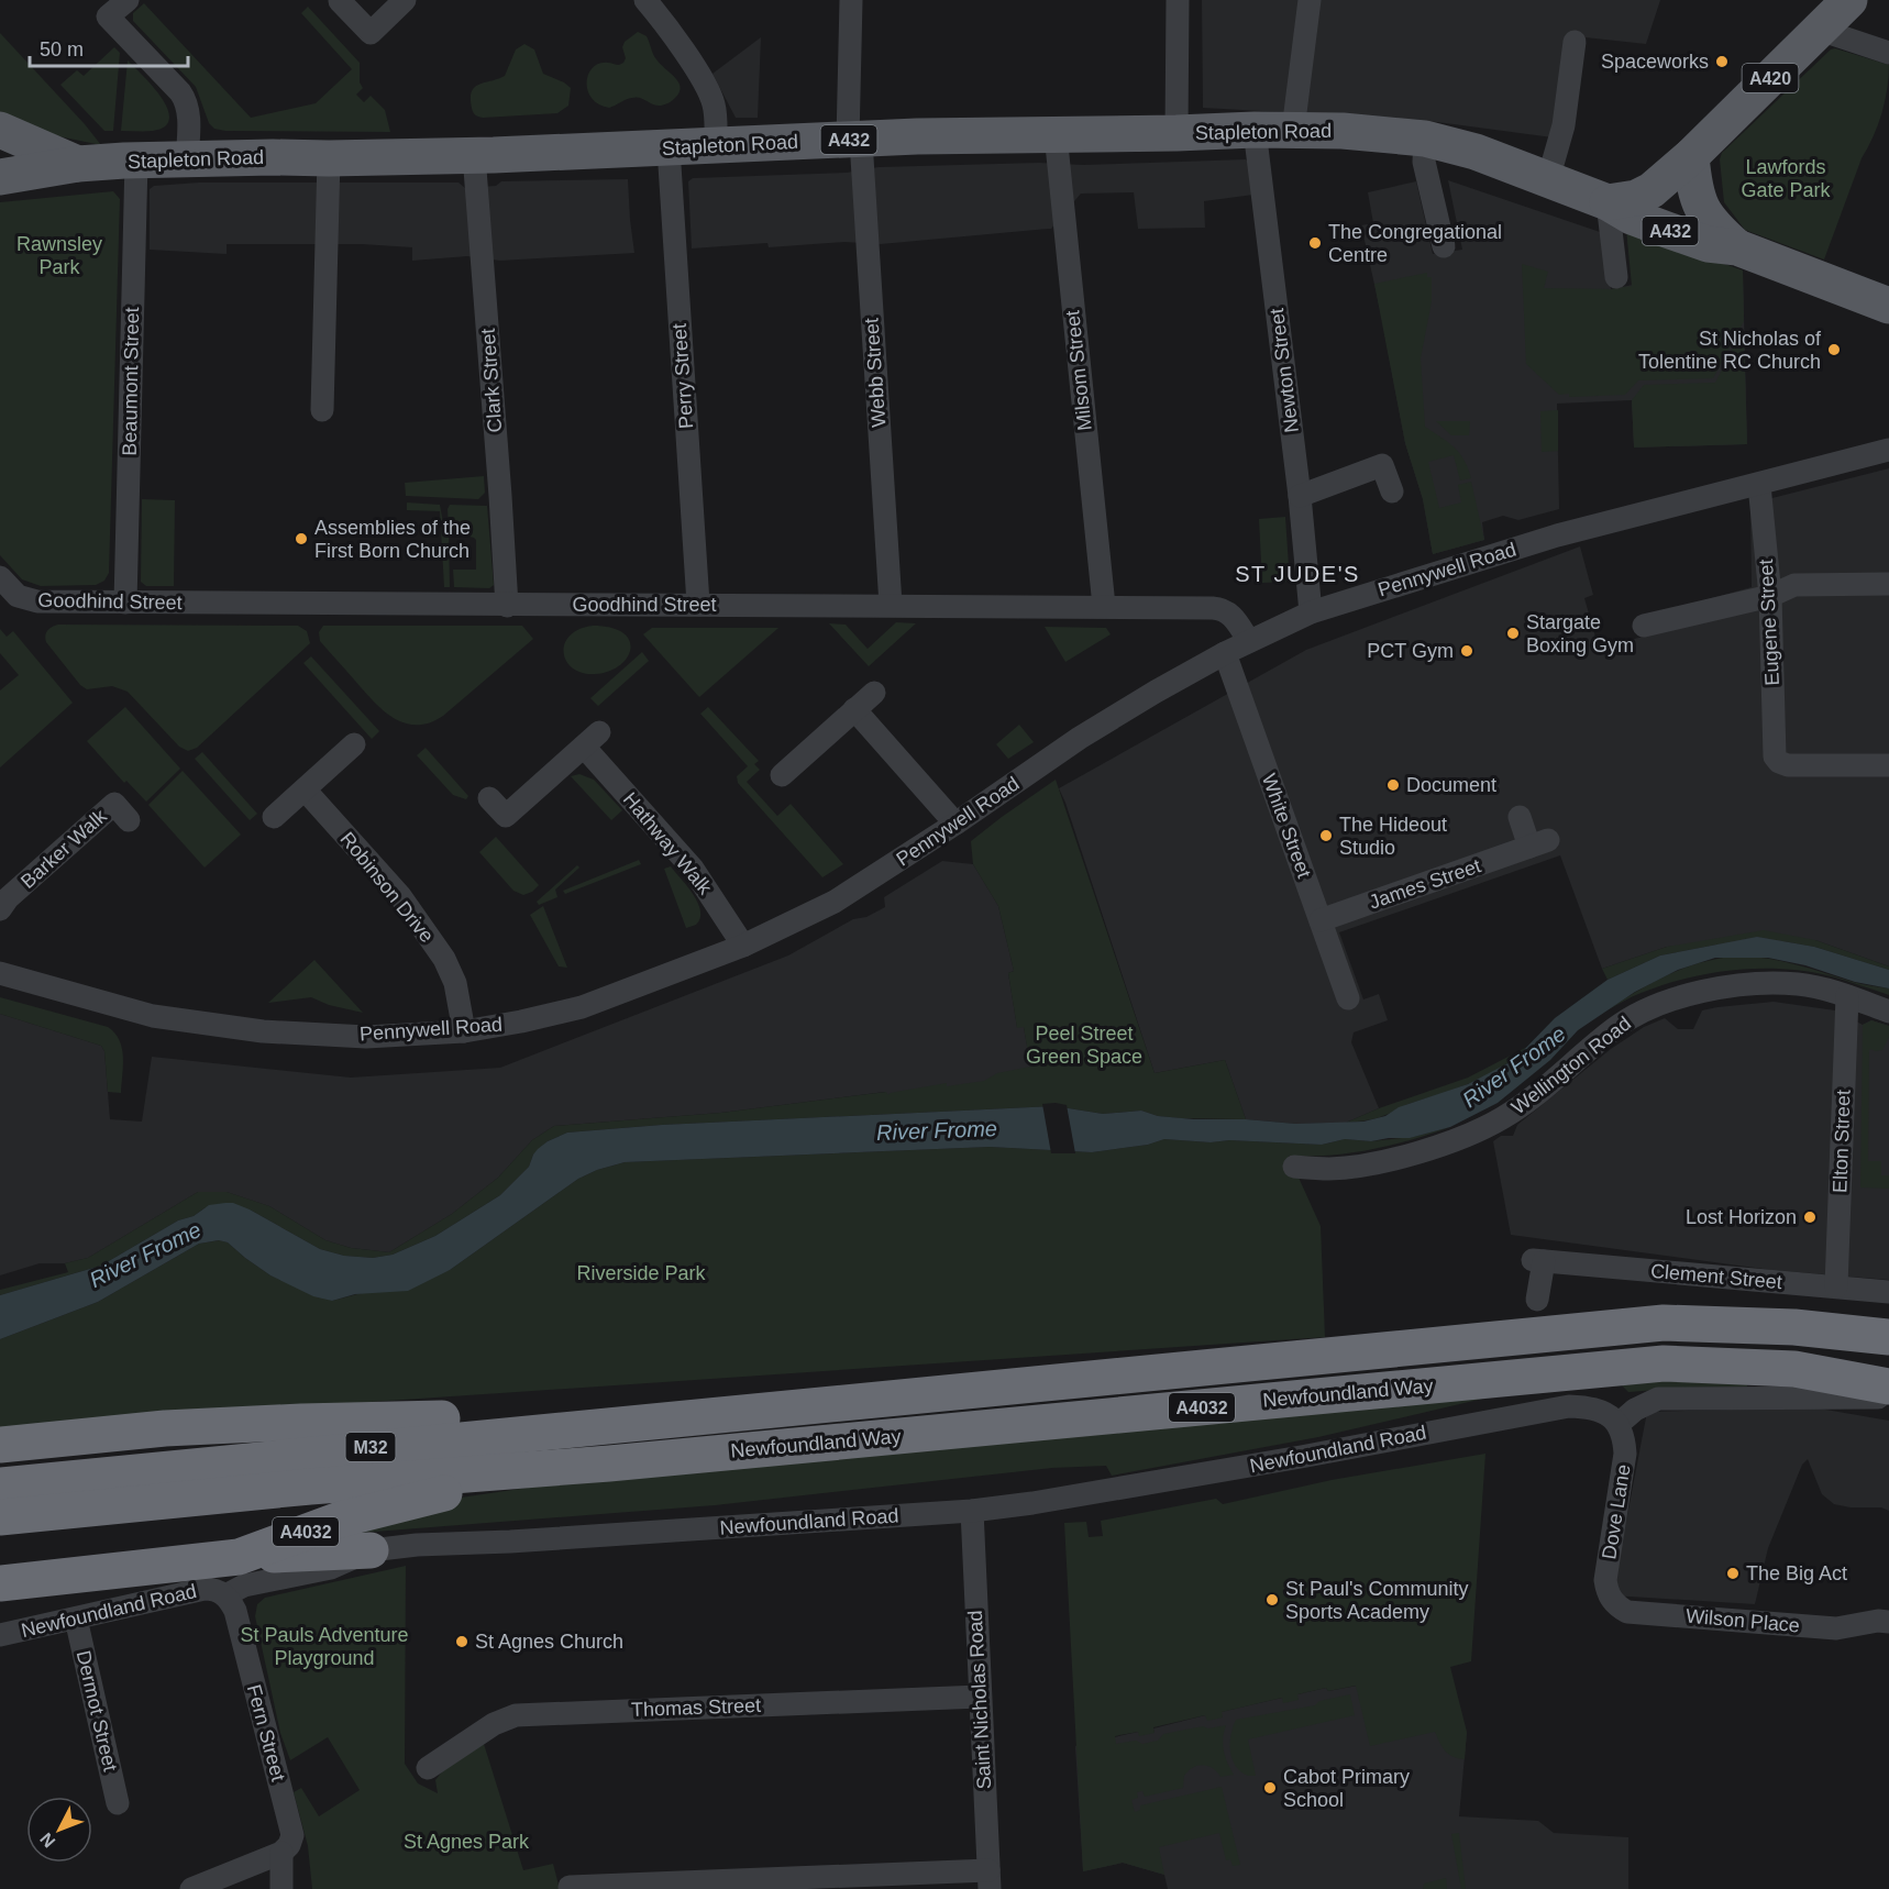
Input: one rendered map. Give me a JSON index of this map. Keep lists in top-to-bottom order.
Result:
{
  "streets": {
    "highway": ["Newfoundland Way", "A4032", "M32"],
    "main road": ["A420", "Stapleton Road", "A432"],
    "street": [
      "Milsom Street",
      "Newton Street",
      "Webb Street",
      "Perry Street",
      "Clark Street",
      "Beaumont Street",
      "Pennywell Road",
      "Goodhind Street",
      "Eugene Street",
      "White Street",
      "Hathway Walk",
      "Barker Walk",
      "James Street",
      "Robinson Drive",
      "Wellington Road",
      "Elton Street",
      "Clement Street",
      "Newfoundland Road",
      "Dove Lane",
      "Wilson Place",
      "Saint Nicholas Road",
      "Thomas Street",
      "Dermot Street",
      "Fern Street"
    ]
  },
  "crossings": [
    ["A420", "A432"],
    ["Stapleton Road", "A432"],
    ["Stapleton Road", "Milsom Street"],
    ["Stapleton Road", "Newton Street"],
    ["Stapleton Road", "Webb Street"],
    ["Stapleton Road", "Perry Street"],
    ["Stapleton Road", "Clark Street"],
    ["Stapleton Road", "Beaumont Street"],
    ["Milsom Street", "Goodhind Street"],
    ["Newton Street", "Pennywell Road"],
    ["Webb Street", "Goodhind Street"],
    ["Perry Street", "Goodhind Street"],
    ["Clark Street", "Goodhind Street"],
    ["Beaumont Street", "Goodhind Street"],
    ["Pennywell Road", "Goodhind Street"],
    ["Pennywell Road", "Eugene Street"],
    ["Pennywell Road", "White Street"],
    ["Pennywell Road", "Hathway Walk"],
    ["Pennywell Road", "Robinson Drive"],
    ["White Street", "James Street"],
    ["Wellington Road", "Elton Street"],
    ["Elton Street", "Clement Street"],
    ["Newfoundland Way", "A4032"],
    ["Newfoundland Way", "M32"],
    ["A4032", "M32"],
    ["Newfoundland Road", "Dove Lane"],
    ["Newfoundland Road", "Saint Nicholas Road"],
    ["Newfoundland Road", "Dermot Street"],
    ["Newfoundland Road", "Fern Street"],
    ["Dove Lane", "Wilson Place"],
    ["Saint Nicholas Road", "Thomas Street"]
  ],
  "districts": ["ST JUDE'S"],
  "water": ["River Frome"],
  "parks": [
    "Lawfords Gate Park",
    "Rawnsley Park",
    "Peel Street Green Space",
    "Riverside Park",
    "St Pauls Adventure Playground",
    "St Agnes Park"
  ],
  "places": [
    "Spaceworks",
    "The Congregational Centre",
    "St Nicholas of Tolentine RC Church",
    "Assemblies of the First Born Church",
    "Stargate Boxing Gym",
    "PCT Gym",
    "Document",
    "The Hideout Studio",
    "Lost Horizon",
    "The Big Act",
    "St Paul's Community Sports Academy",
    "St Agnes Church",
    "Cabot Primary School"
  ],
  "scale_bar": "50 m",
  "north": "bottom left"
}
